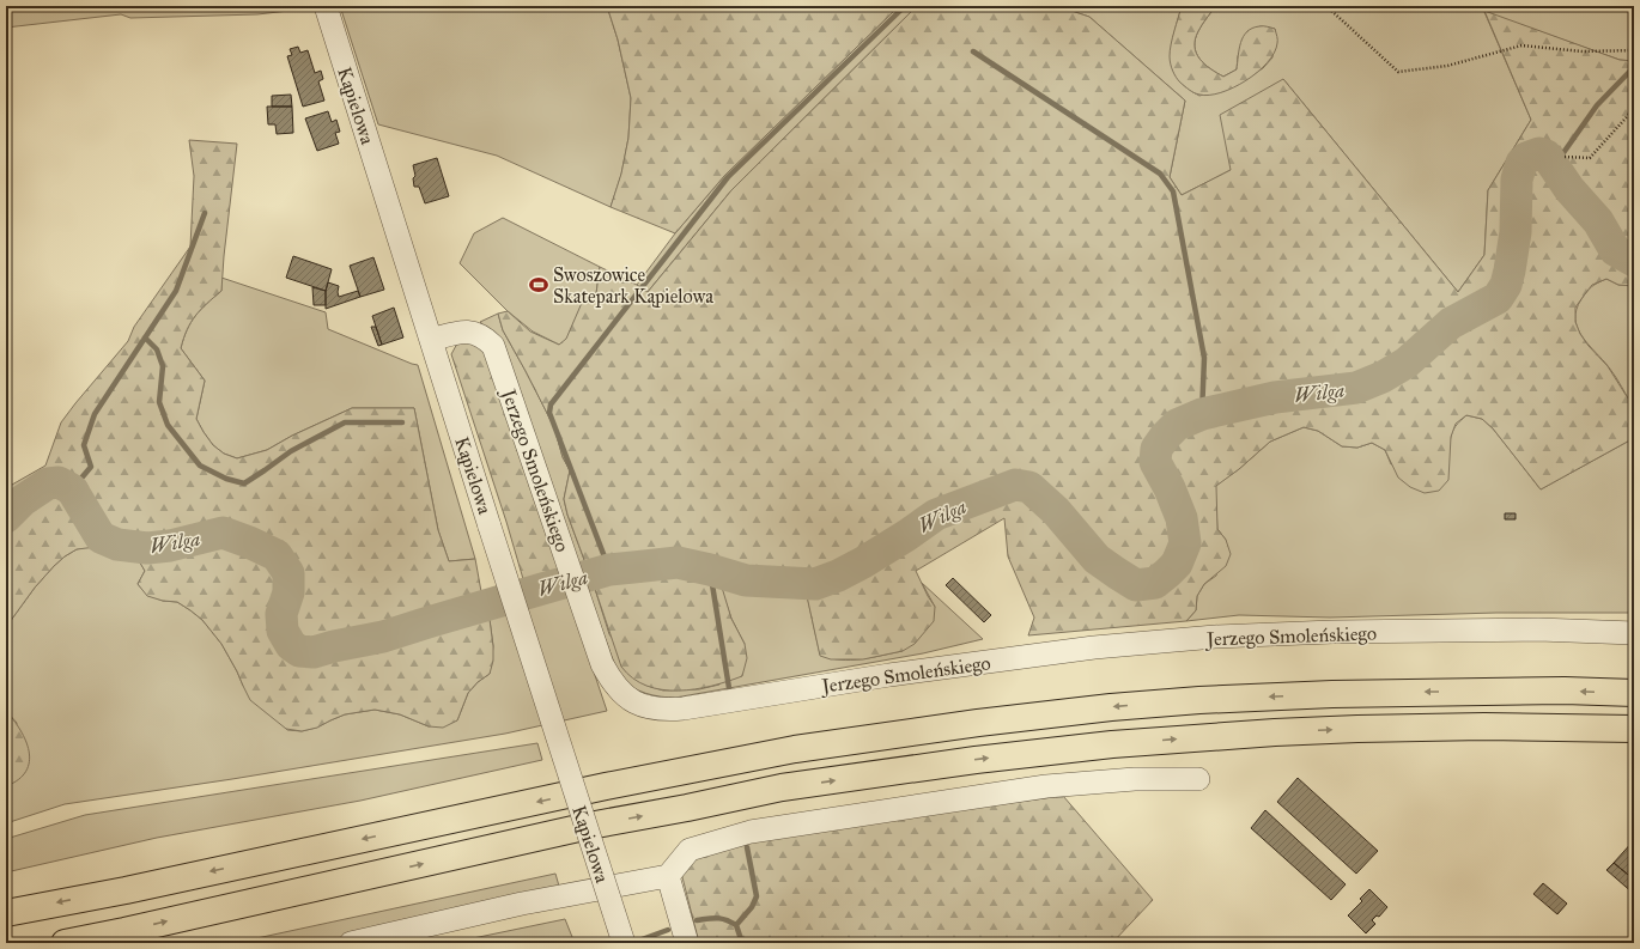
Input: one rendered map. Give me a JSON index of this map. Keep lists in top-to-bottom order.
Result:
{
  "streets": {
    "street": ["Kąpielowa", "Jerzego Smoleńskiego"]
  },
  "crossings": [
    ["Kąpielowa", "Jerzego Smoleńskiego"]
  ],
  "water": ["Wilga"],
  "places": {
    "sports": ["Swoszowice Skatepark Kąpielowa"]
  }
}
